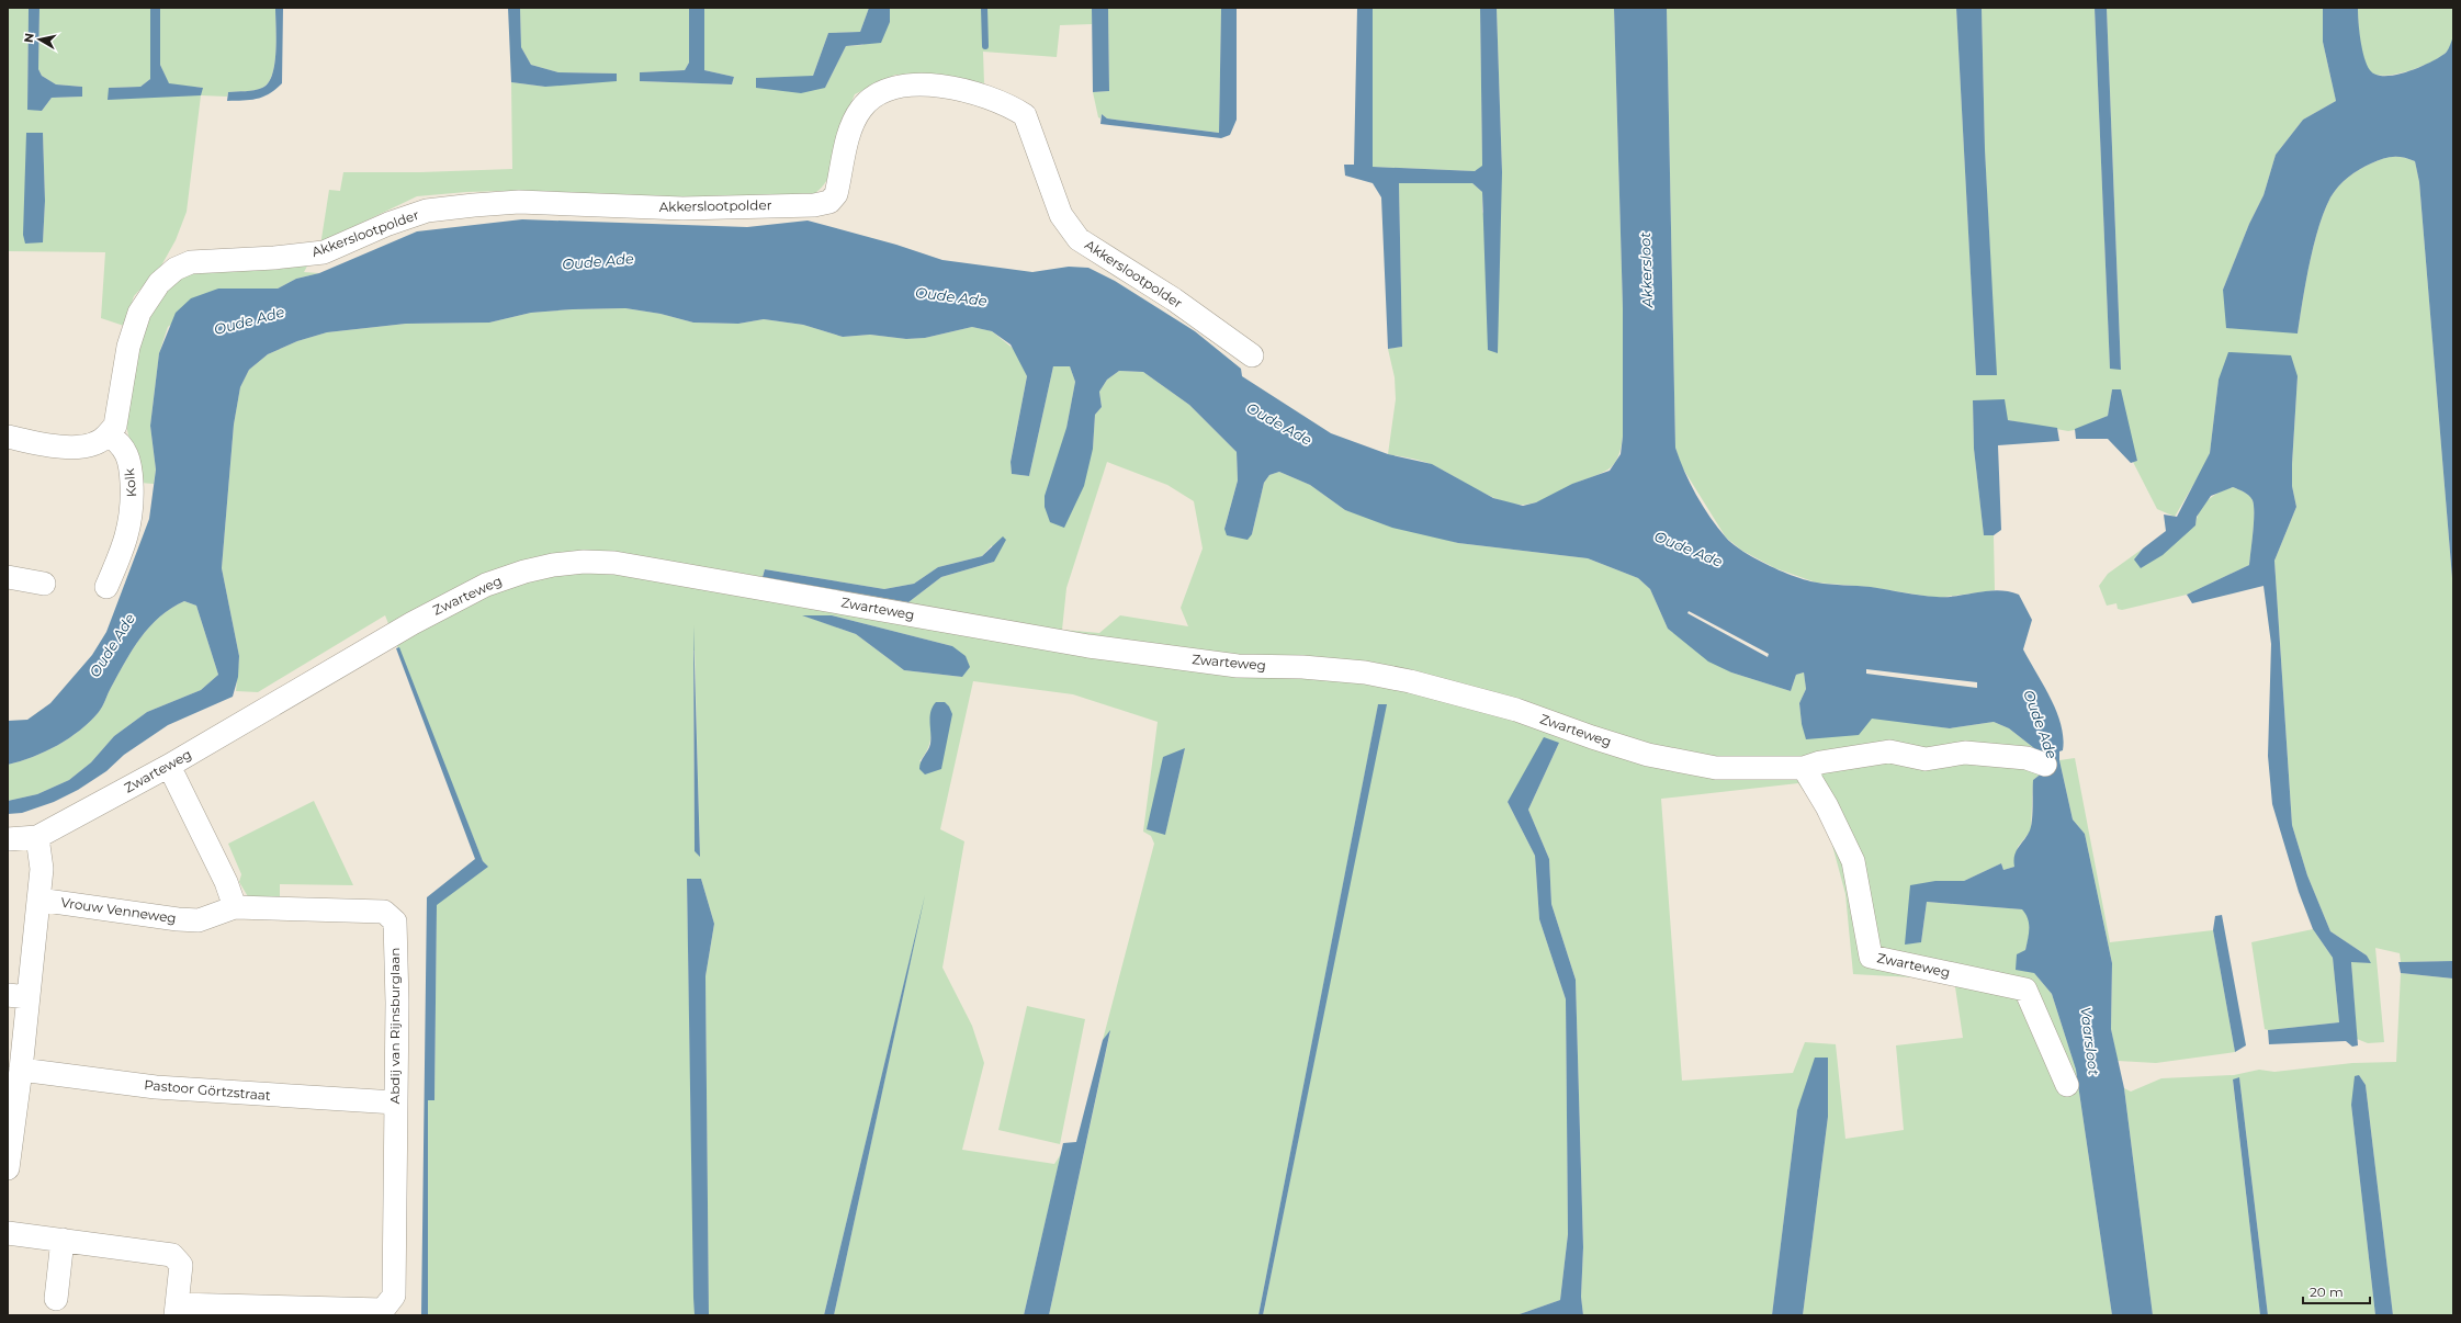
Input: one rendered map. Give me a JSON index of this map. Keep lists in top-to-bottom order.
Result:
{
  "streets": {
    "street": [
      "Akkerslootpolder",
      "Kolk",
      "Zwarteweg",
      "Vrouw Venneweg",
      "Abdij van Rijnsburglaan",
      "Pastoor Görtzstraat"
    ]
  },
  "crossings": [
    ["Akkerslootpolder", "Kolk"],
    ["Vrouw Venneweg", "Abdij van Rijnsburglaan"],
    ["Abdij van Rijnsburglaan", "Pastoor Görtzstraat"]
  ],
  "water": ["Oude Ade", "Akkersloot", "Vaarsloot"],
  "scale_bar": "20 m",
  "north": "left"
}
